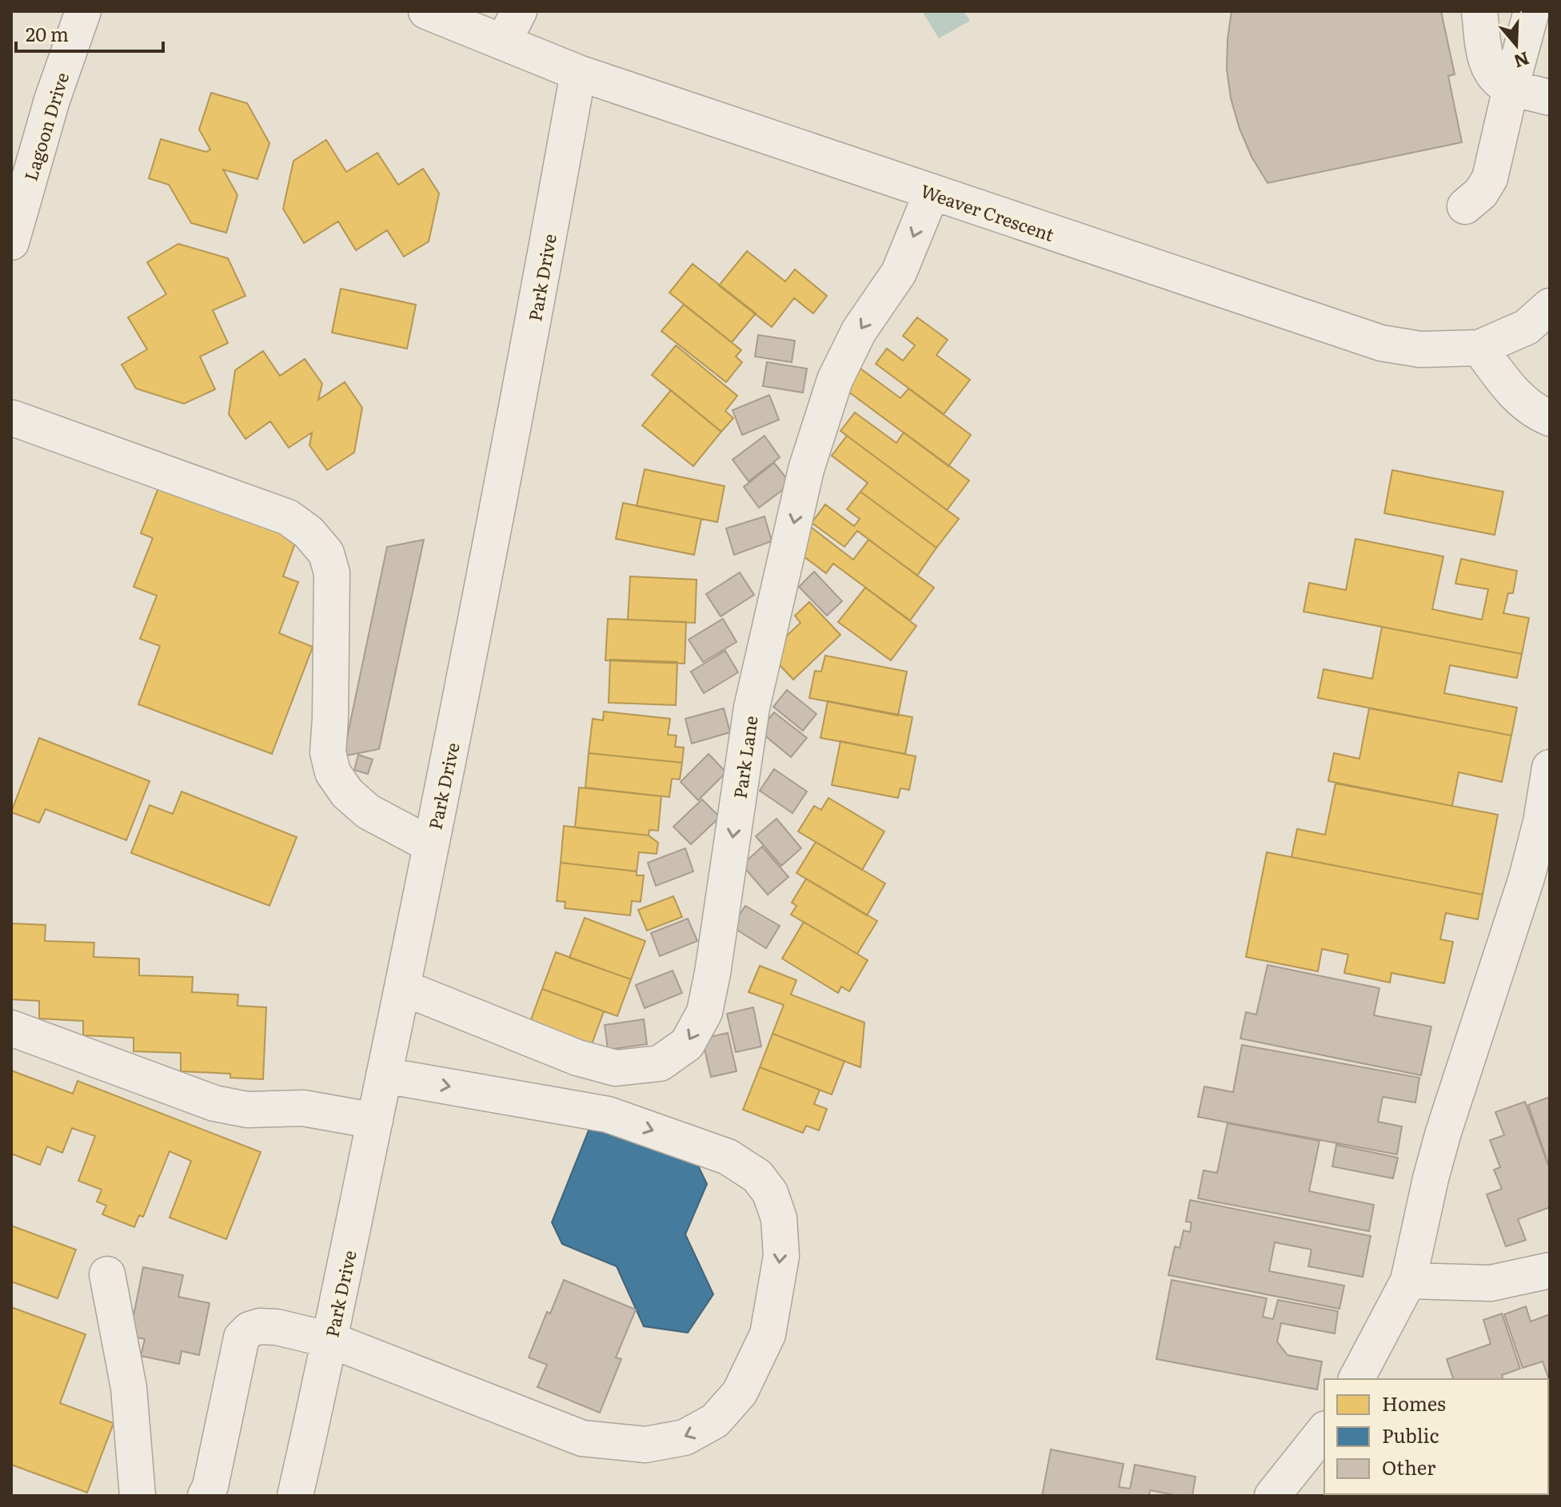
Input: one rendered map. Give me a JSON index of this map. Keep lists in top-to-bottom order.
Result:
{
  "streets": {
    "street": [
      "Lagoon Drive",
      "Weaver Crescent",
      "Park Drive",
      "Park Lane"
    ]
  },
  "crossings": [
    ["Weaver Crescent", "Park Drive"],
    ["Weaver Crescent", "Park Lane"],
    ["Park Drive", "Park Lane"]
  ],
  "legend": ["Homes", "Public", "Other"],
  "scale_bar": "20 m",
  "north": "bottom"
}
